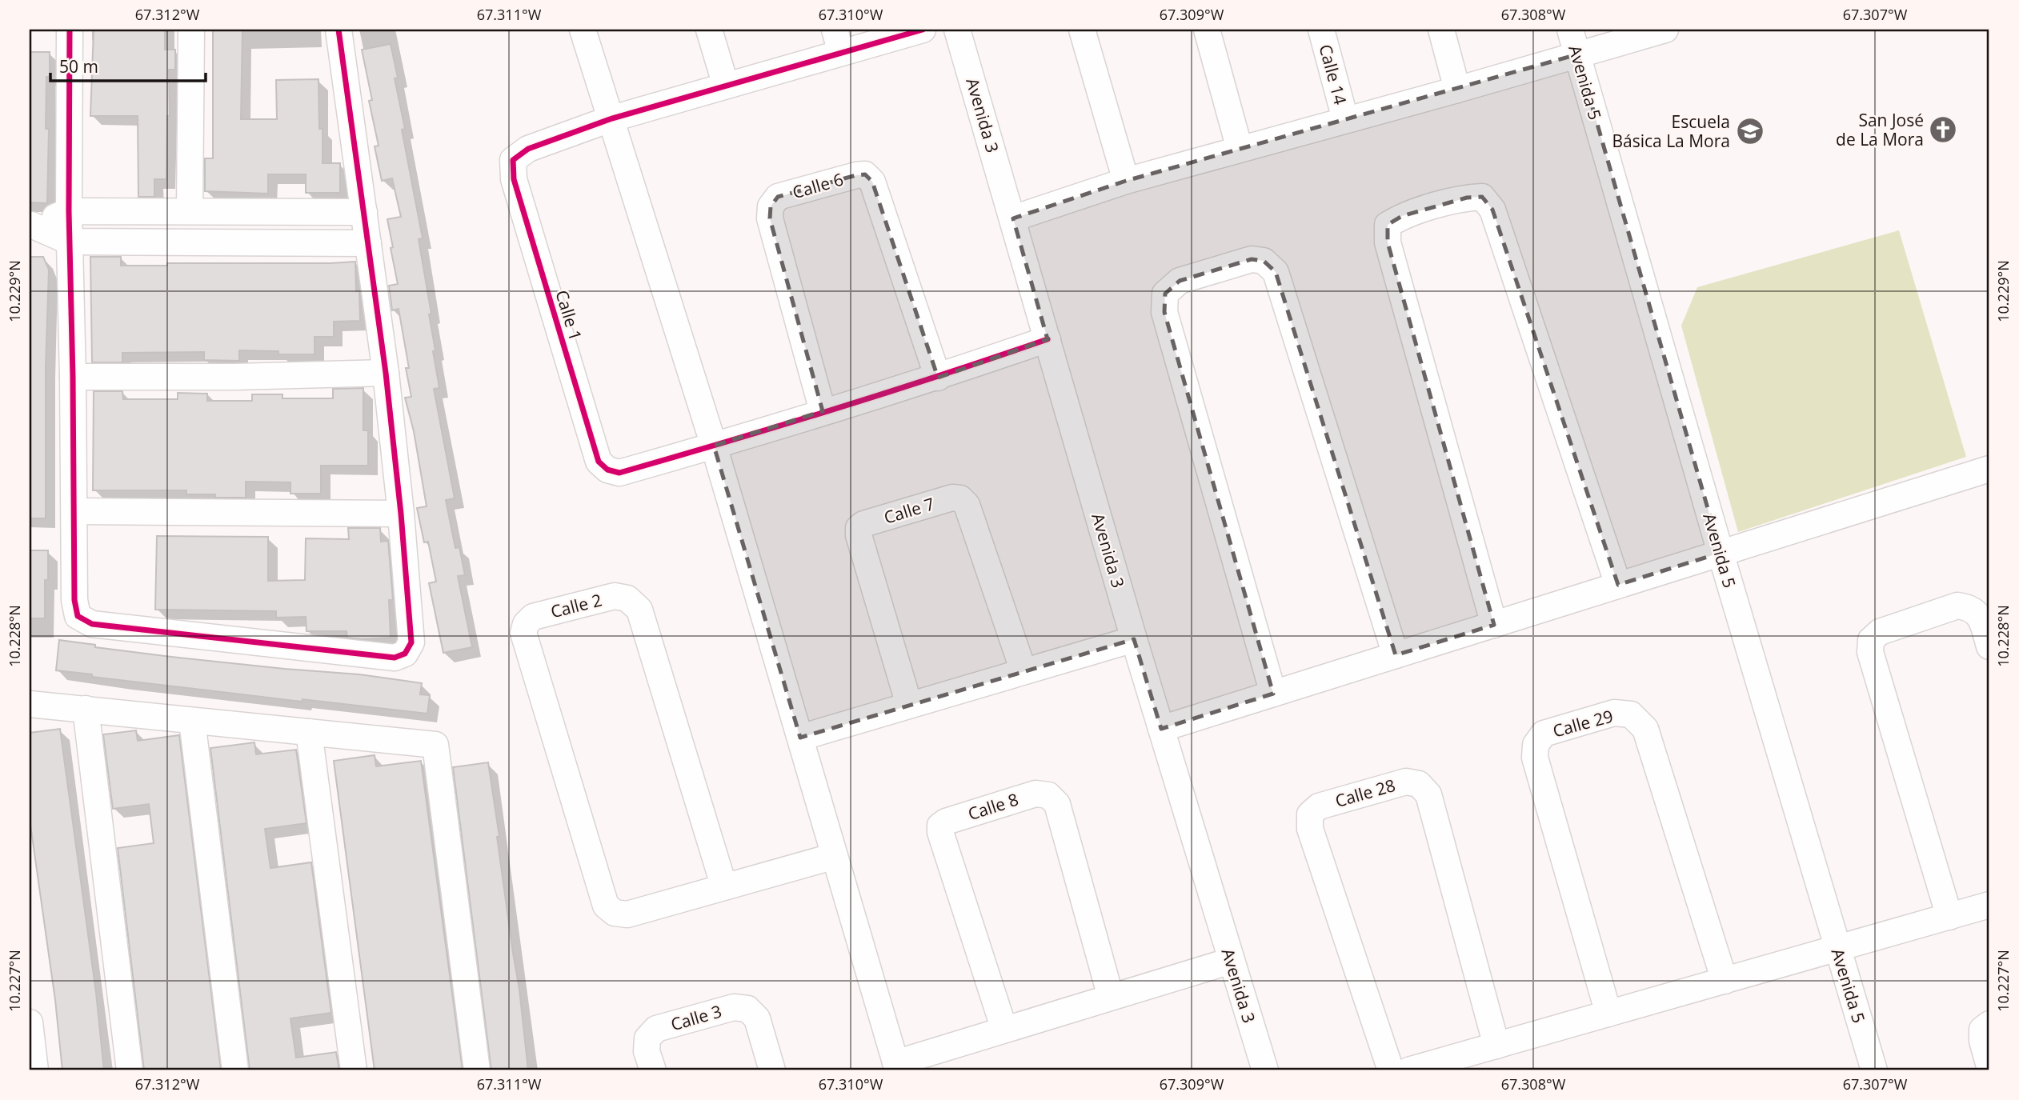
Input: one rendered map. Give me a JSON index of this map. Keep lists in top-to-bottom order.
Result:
{
  "streets": {
    "street": [
      "Calle 14",
      "Avenida 5",
      "Avenida 3",
      "Calle 6",
      "Calle 1",
      "Calle 7",
      "Calle 2",
      "Calle 29",
      "Calle 28",
      "Calle 8",
      "Calle 3"
    ]
  },
  "places": {
    "church": ["San José de La Mora"],
    "school or university": ["Escuela Básica La Mora"]
  },
  "scale_bar": "50 m",
  "coordinates": [
    "67.312°W",
    "67.311°W",
    "67.310°W",
    "67.309°W",
    "67.308°W",
    "67.307°W",
    "10.229°N",
    "10.228°N",
    "10.227°N"
  ]
}
